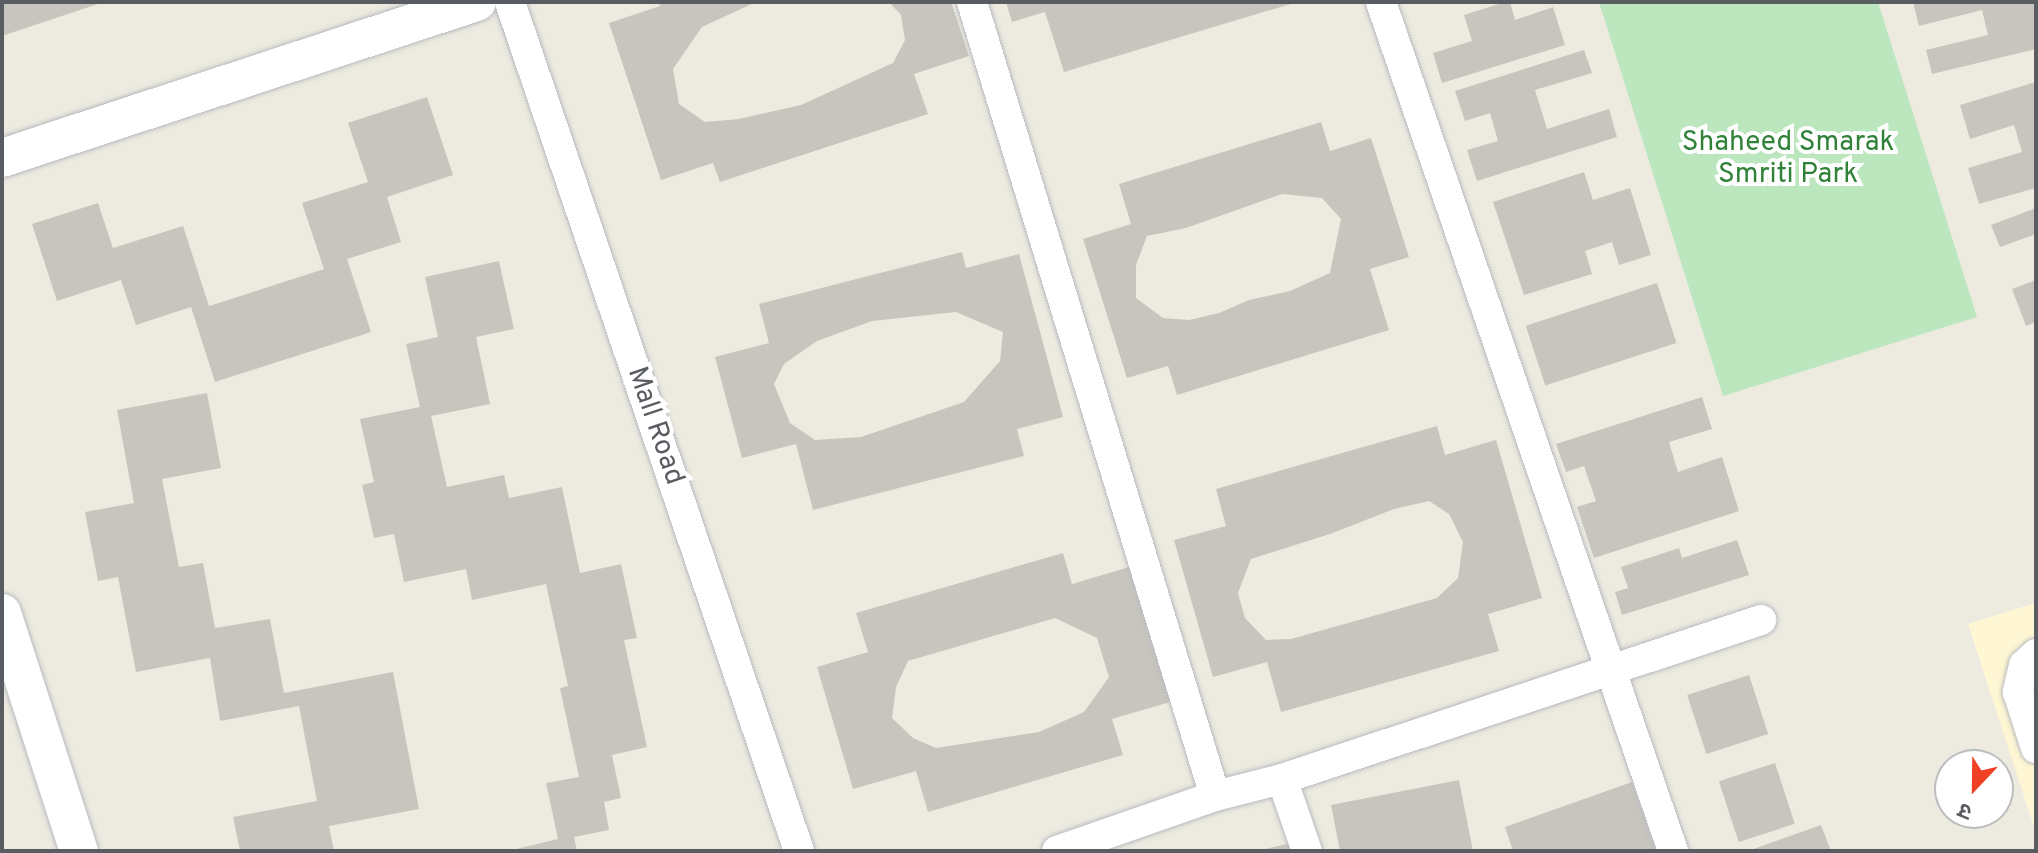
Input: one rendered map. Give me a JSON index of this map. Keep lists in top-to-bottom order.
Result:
{
  "streets": {
    "street": ["Mall Road"]
  },
  "parks": ["Shaheed Smarak Smriti Park"],
  "north": "bottom"
}
